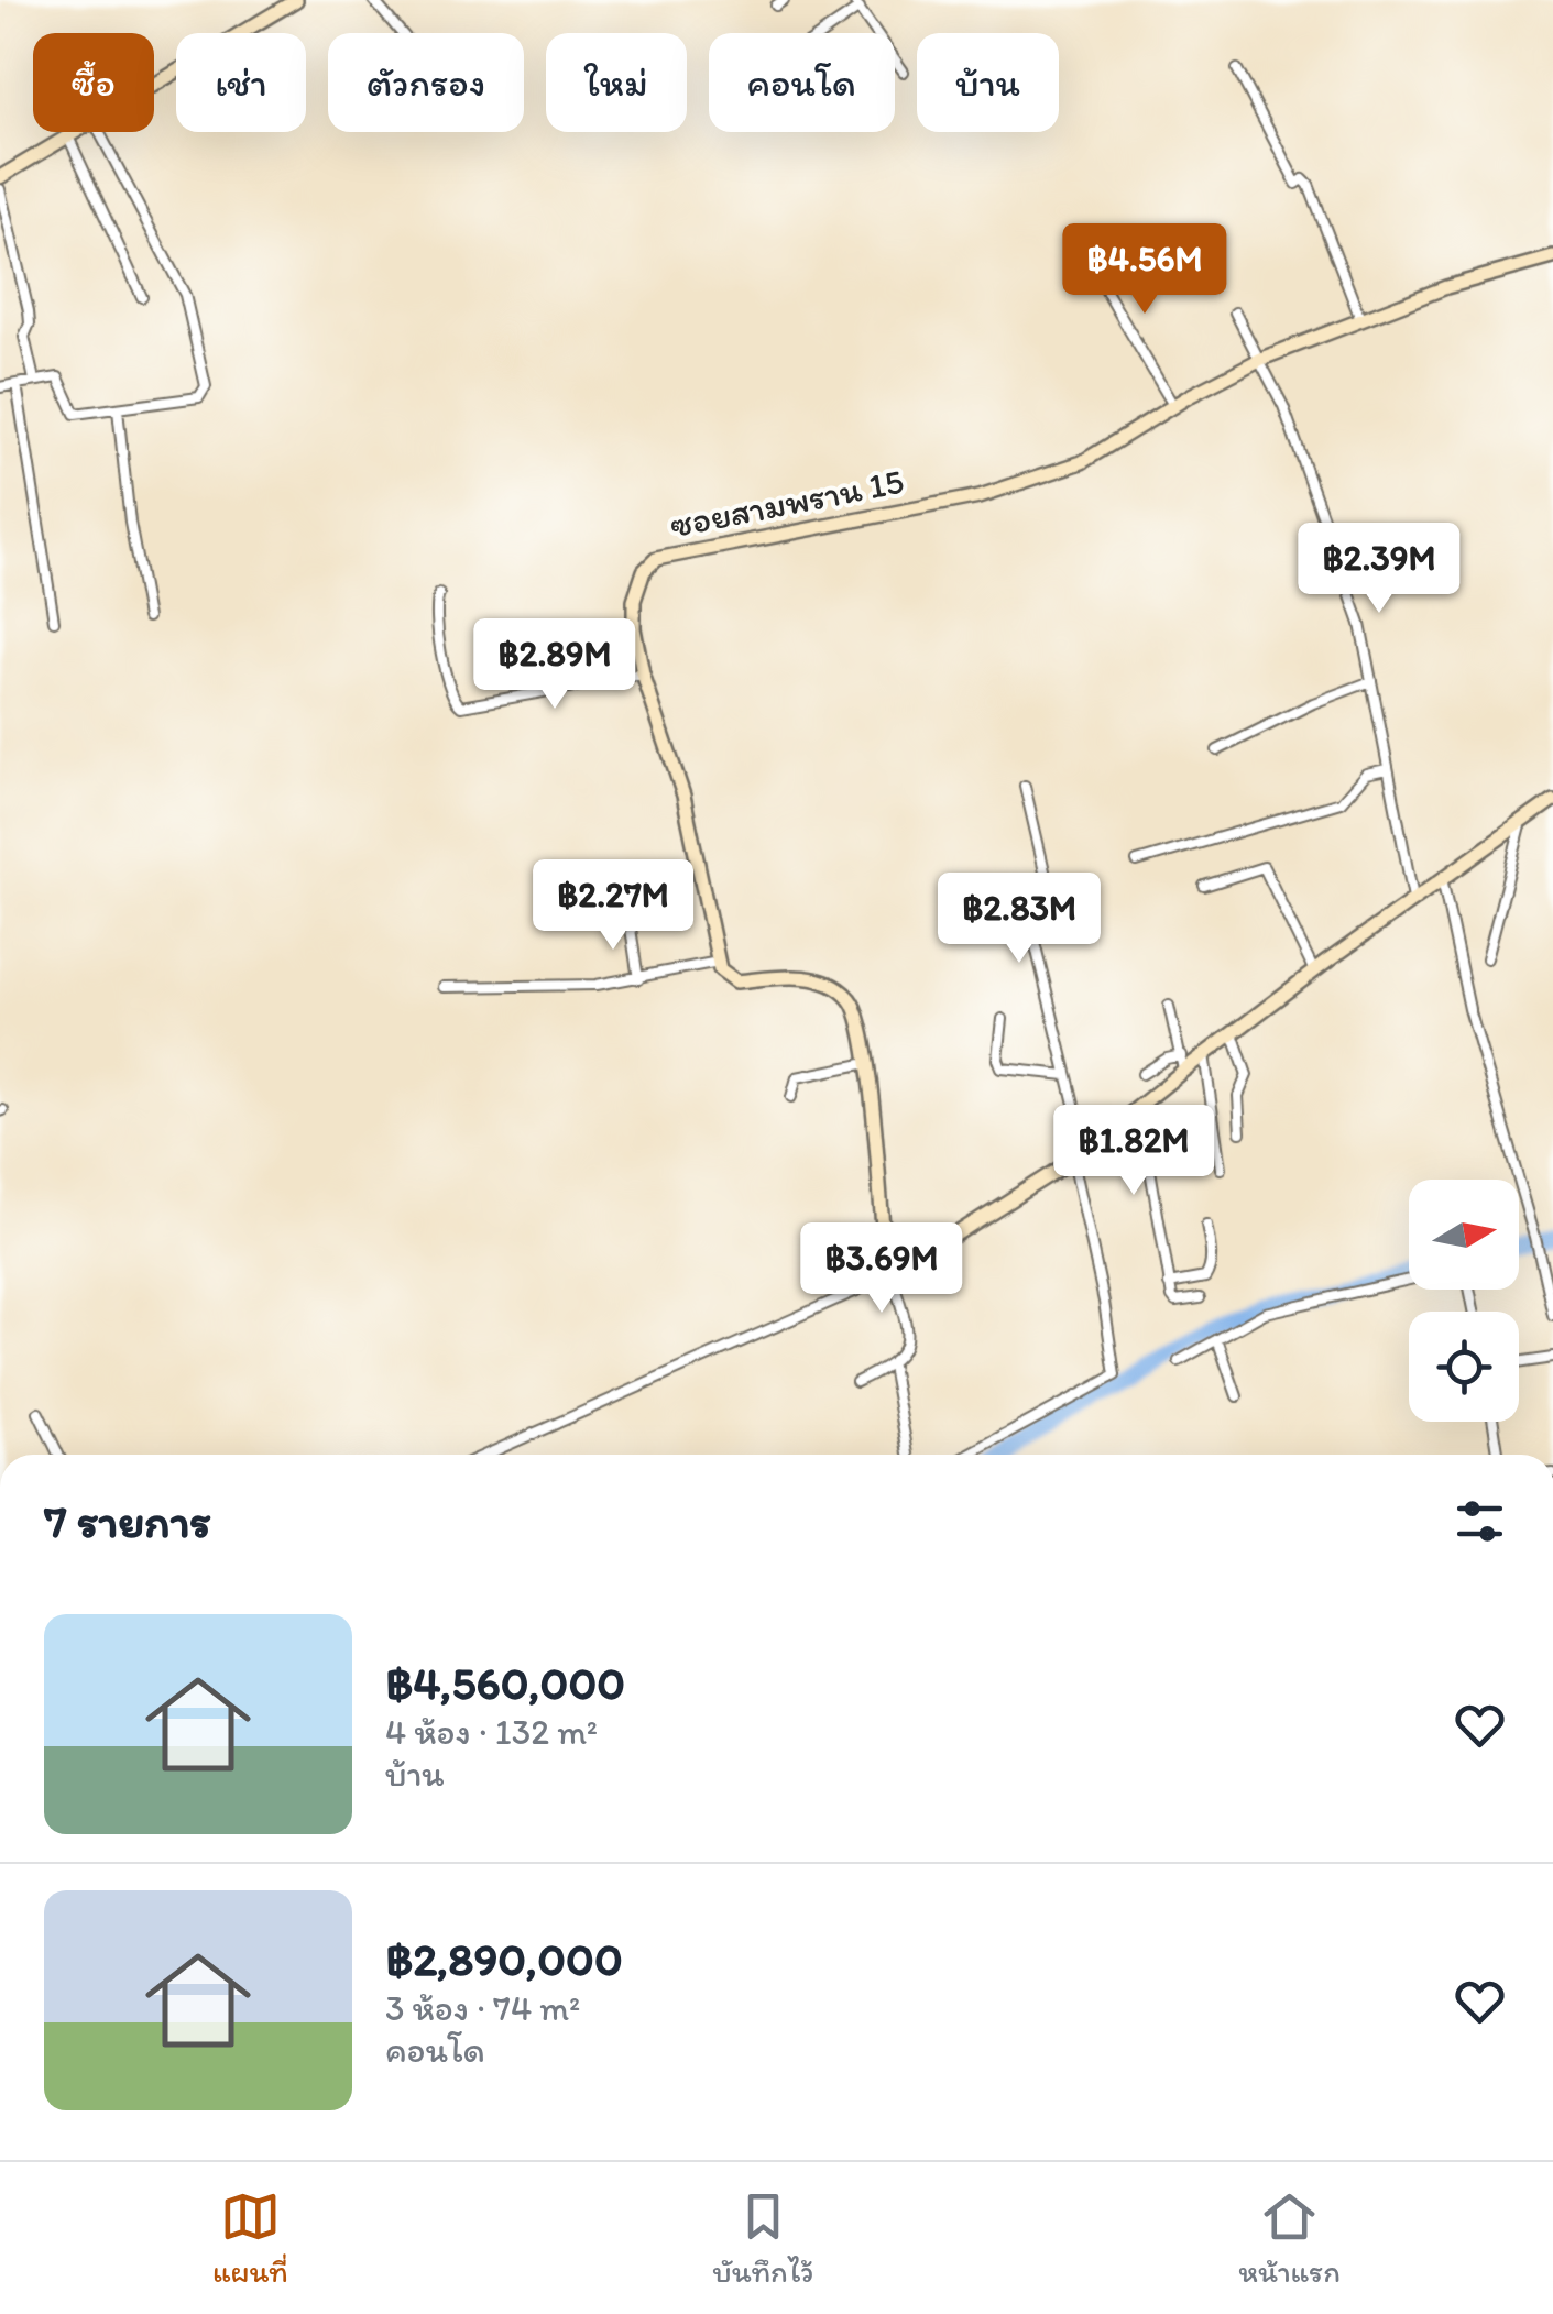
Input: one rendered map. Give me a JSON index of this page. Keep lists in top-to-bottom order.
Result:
{
  "streets": {
    "street": ["ซอยสามพราน 15"]
  },
  "north": "right",
  "page": {
    "chip": [
      "ซื้อ",
      "เช่า",
      "ตัวกรอง",
      "ใหม่",
      "คอนโด",
      "บ้าน"
    ],
    "price": [
      "฿4.56M",
      "฿2.39M",
      "฿2.89M",
      "฿2.27M",
      "฿2.83M",
      "฿1.82M",
      "฿3.69M"
    ],
    "heading": "7 รายการ",
    "list": [
      {
        "name": "฿4,560,000",
        "note": "4 ห้อง · 132 m² · บ้าน"
      },
      {
        "name": "฿2,890,000",
        "note": "3 ห้อง · 74 m² · คอนโด"
      }
    ],
    "tabs": ["แผนที่", "บันทึกไว้", "หน้าแรก"]
  }
}
